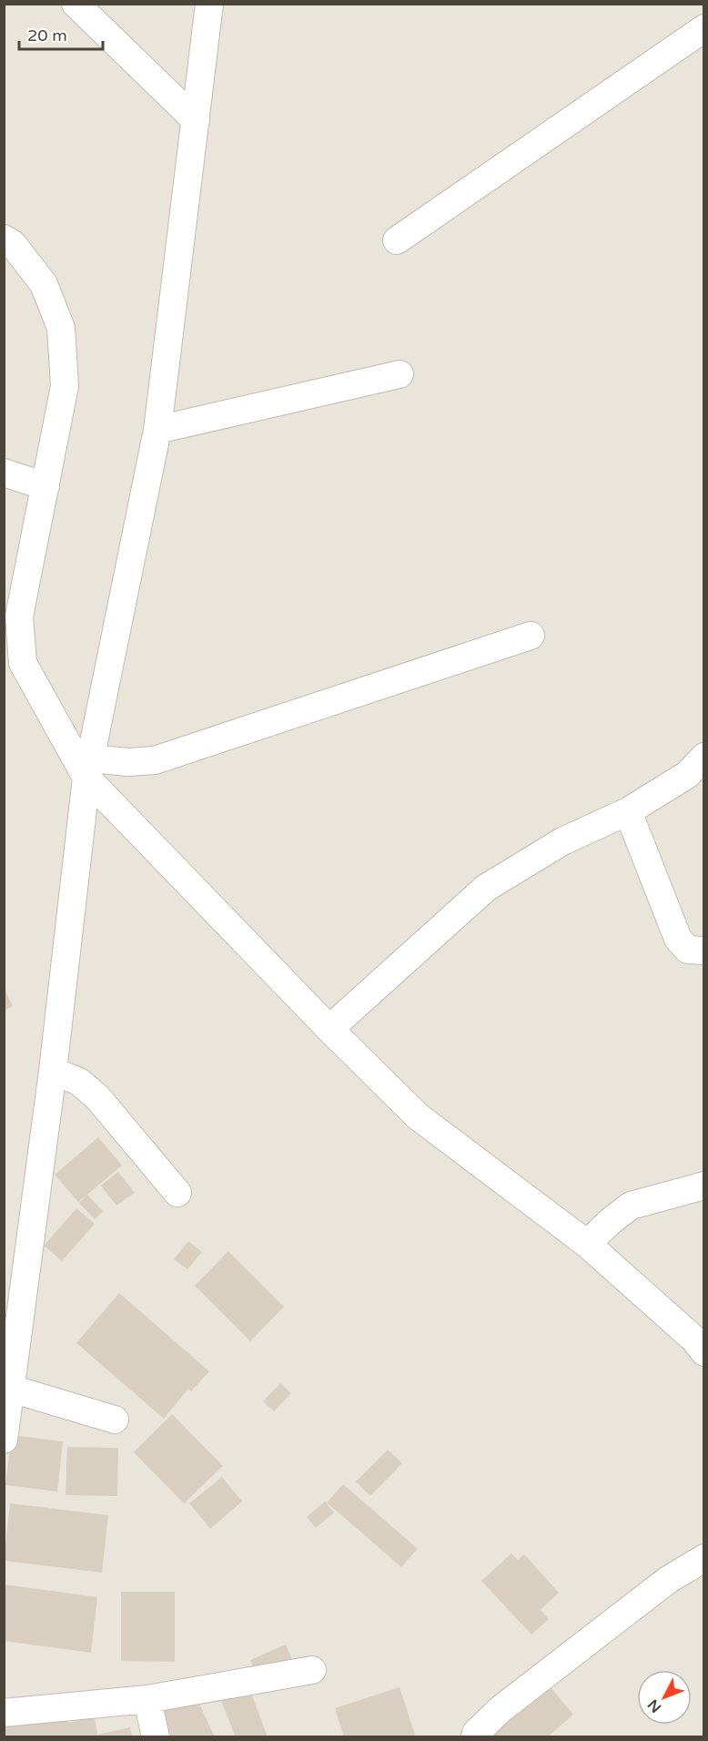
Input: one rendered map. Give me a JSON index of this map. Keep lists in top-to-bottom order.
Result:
{
  "scale_bar": "20 m",
  "north": "bottom left"
}
